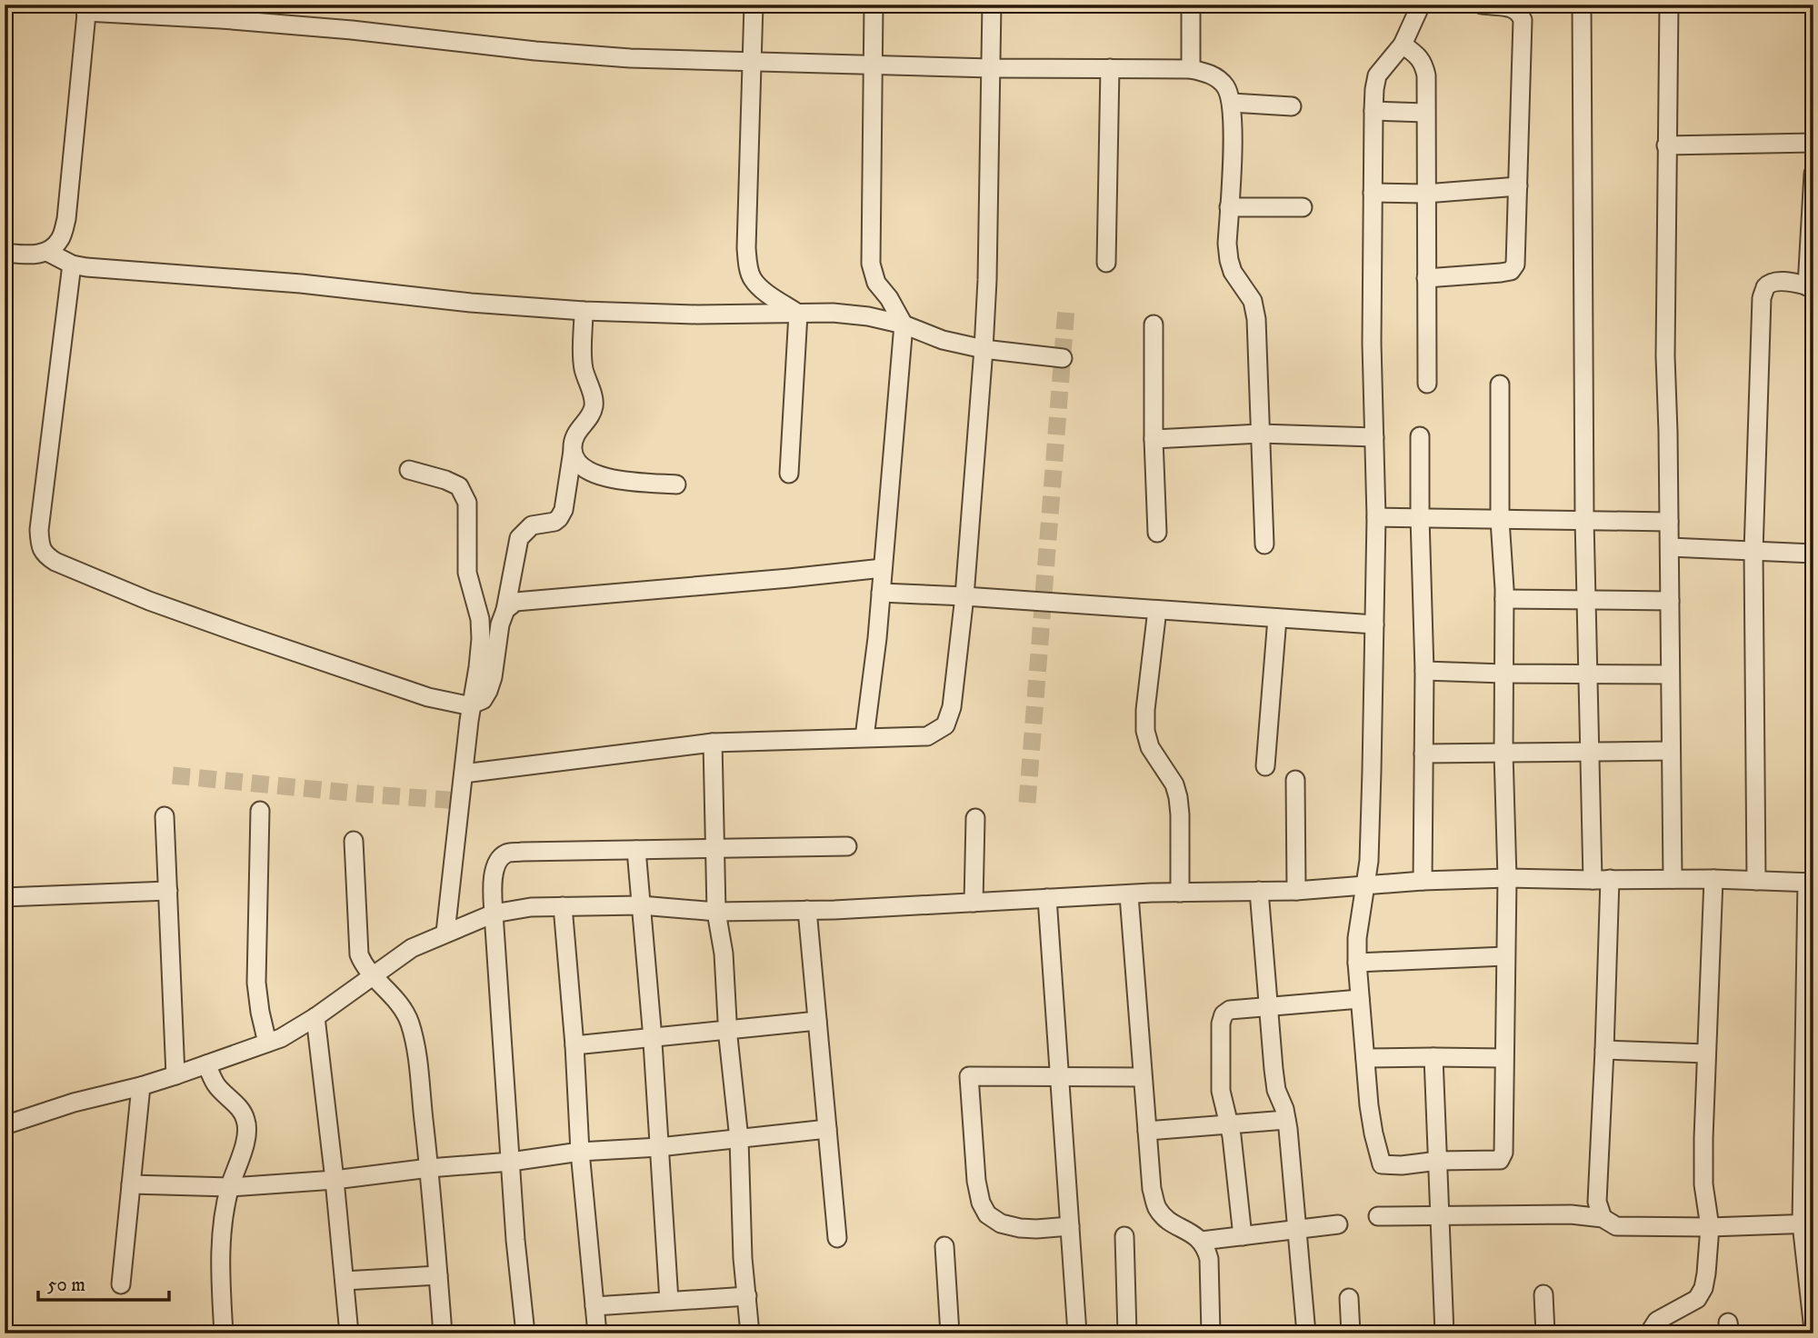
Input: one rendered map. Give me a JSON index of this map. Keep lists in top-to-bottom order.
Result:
{
  "scale_bar": "50 m"
}
